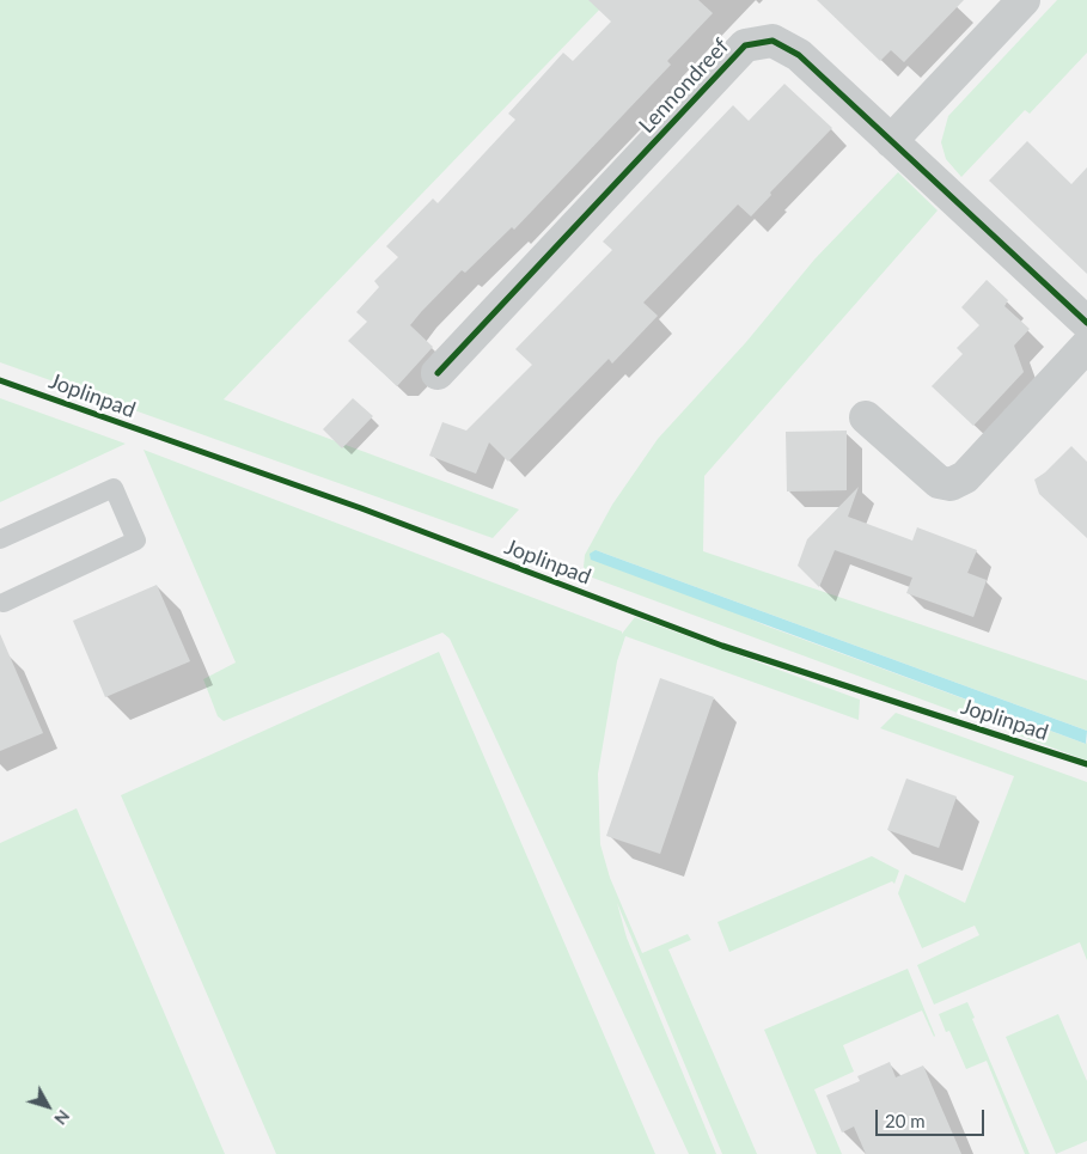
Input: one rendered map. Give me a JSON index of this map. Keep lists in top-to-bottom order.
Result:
{
  "streets": {
    "street": ["Lennondreef"],
    "cycle path": ["Joplinpad"]
  },
  "scale_bar": "20 m",
  "north": "bottom right"
}
